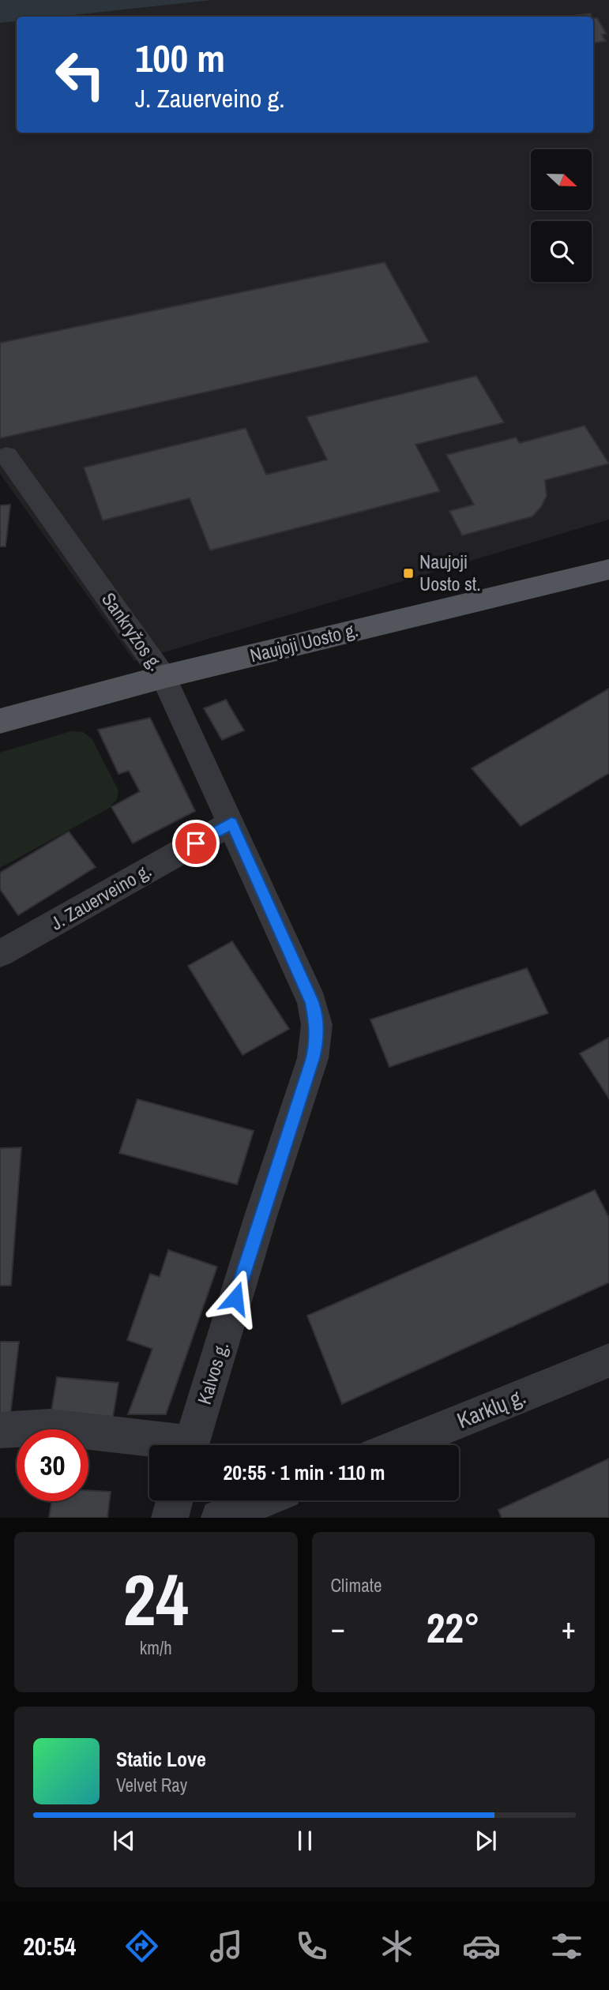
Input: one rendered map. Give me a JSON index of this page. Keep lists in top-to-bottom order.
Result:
{
  "streets": {
    "main road": ["Naujoji Uosto g."],
    "street": [
      "Sankryžos g.",
      "J. Zauerveino g.",
      "Kalvos g.",
      "Karklų g."
    ]
  },
  "crossings": [
    ["Sankryžos g.", "Naujoji Uosto g."],
    ["Sankryžos g.", "J. Zauerveino g."],
    ["Sankryžos g.", "Kalvos g."],
    ["J. Zauerveino g.", "Kalvos g."]
  ],
  "places": {
    "transit": ["Naujoji Uosto st."]
  },
  "north": "right",
  "page": {
    "turn": ["100 m", "J. Zauerveino g."],
    "limit": "30",
    "trip": "20:55 · 1 min · 110 m",
    "tile": [
      ["24", "km/h"],
      "Climate"
    ],
    "heat": ["−", "22°", "+"],
    "song": ["Static Love", "Velvet Ray"],
    "tabs": "20:54"
  }
}
